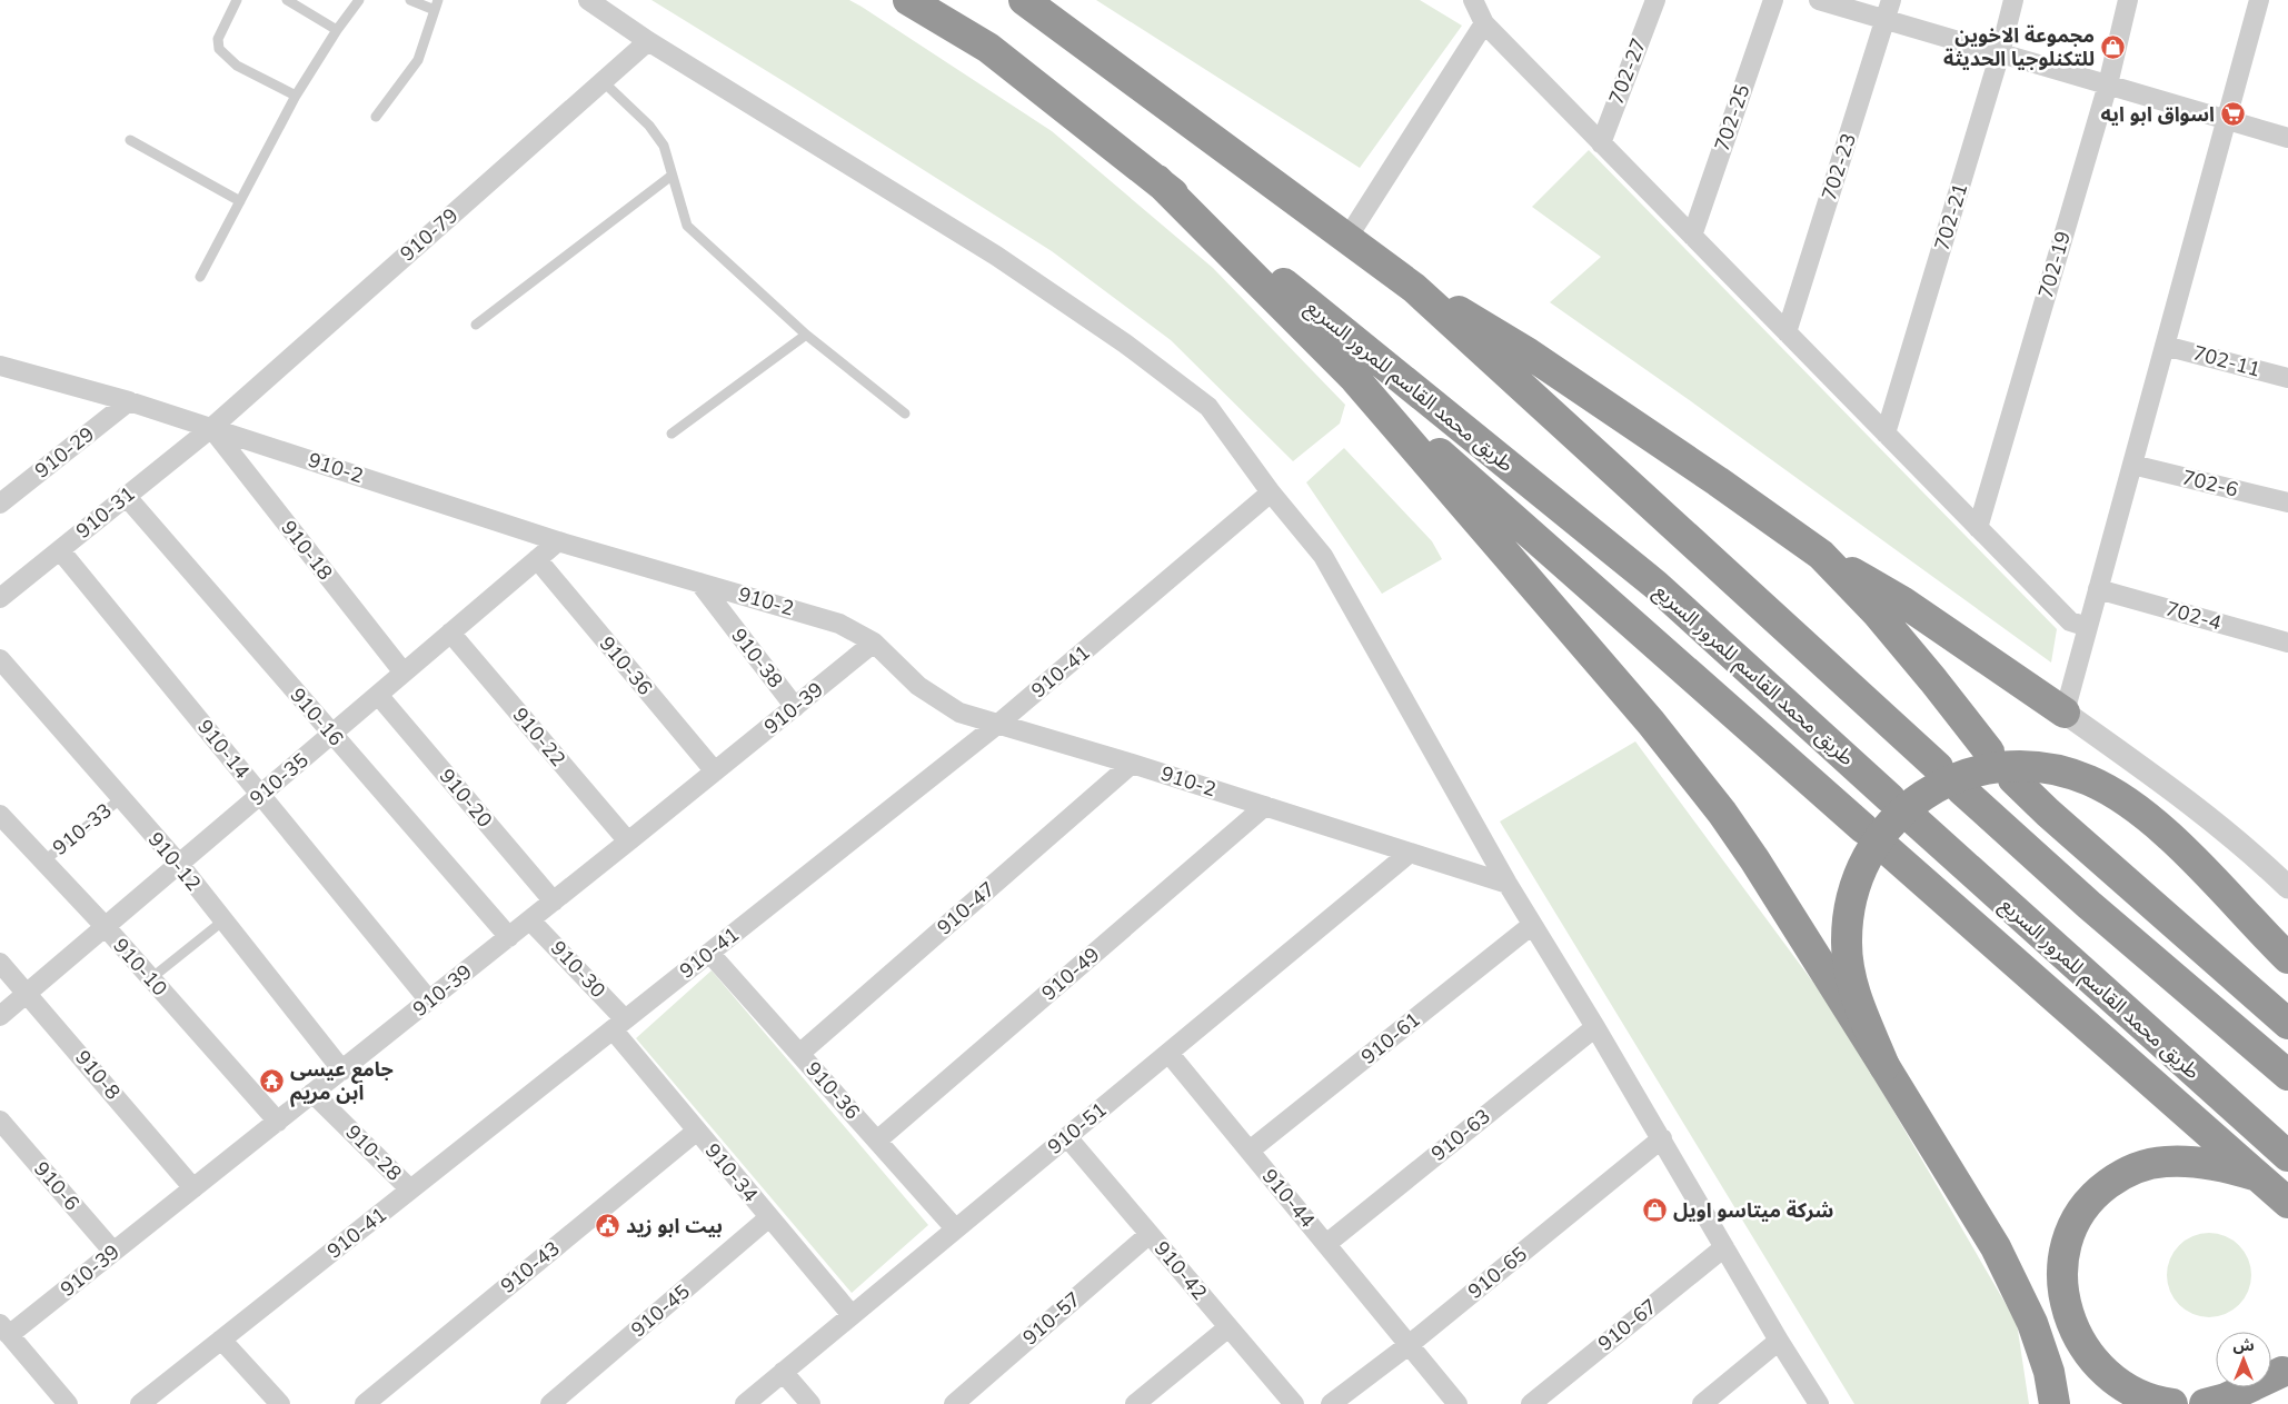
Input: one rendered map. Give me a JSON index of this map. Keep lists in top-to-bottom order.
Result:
{
  "streets": {
    "highway": ["طريق محمد القاسم للمرور السريع"],
    "street": [
      "702-27",
      "702-25",
      "702-23",
      "702-21",
      "910-79",
      "702-19",
      "702-11",
      "910-29",
      "910-2",
      "702-6",
      "910-31",
      "910-18",
      "702-4",
      "910-38",
      "910-36",
      "910-41",
      "910-39",
      "910-16",
      "910-22",
      "910-14",
      "910-35",
      "910-20",
      "910-12",
      "910-47",
      "910-10",
      "910-30",
      "910-49",
      "910-61",
      "910-8",
      "910-51",
      "910-63",
      "910-28",
      "910-34",
      "910-6",
      "910-44",
      "910-43",
      "910-42",
      "910-65",
      "910-45",
      "910-57",
      "910-67"
    ],
    "lane": ["910-33"]
  },
  "crossings": [
    ["910-79", "910-2"],
    ["910-79", "910-31"],
    ["910-79", "910-18"],
    ["910-29", "910-2"],
    ["910-2", "910-31"],
    ["910-2", "910-18"],
    ["910-2", "910-38"],
    ["910-2", "910-41"],
    ["910-2", "910-39"],
    ["910-2", "910-35"],
    ["910-2", "910-47"],
    ["910-2", "910-49"],
    ["910-2", "910-51"],
    ["910-31", "910-18"],
    ["910-31", "910-16"],
    ["910-31", "910-14"],
    ["910-18", "910-35"],
    ["910-38", "910-39"],
    ["910-36", "910-41"],
    ["910-36", "910-39"],
    ["910-36", "910-35"],
    ["910-36", "910-47"],
    ["910-36", "910-49"],
    ["910-36", "910-51"],
    ["910-41", "910-30"],
    ["910-41", "910-28"],
    ["910-41", "910-34"],
    ["910-39", "910-16"],
    ["910-39", "910-22"],
    ["910-39", "910-14"],
    ["910-39", "910-20"],
    ["910-39", "910-12"],
    ["910-39", "910-10"],
    ["910-39", "910-30"],
    ["910-39", "910-8"],
    ["910-39", "910-28"],
    ["910-39", "910-6"],
    ["910-16", "910-35"],
    ["910-22", "910-35"],
    ["910-14", "910-35"],
    ["910-35", "910-20"],
    ["910-35", "910-12"],
    ["910-35", "910-10"],
    ["910-35", "910-8"],
    ["910-33", "910-12"],
    ["910-33", "910-10"],
    ["910-30", "910-34"],
    ["910-61", "910-44"],
    ["910-51", "910-34"],
    ["910-51", "910-44"],
    ["910-51", "910-42"],
    ["910-63", "910-44"],
    ["910-34", "910-43"],
    ["910-34", "910-45"],
    ["910-44", "910-65"],
    ["910-42", "910-57"]
  ],
  "places": {
    "shop": ["مجموعة الاخوين للتكنلوجيا الحديثة", "شركة ميتاسو اويل"],
    "supermarket": ["اسواق ابو ايه"],
    "temple": ["جامع عيسى ابن مريم"],
    "public building": ["بيت ابو زيد"]
  },
  "north": "top"
}
